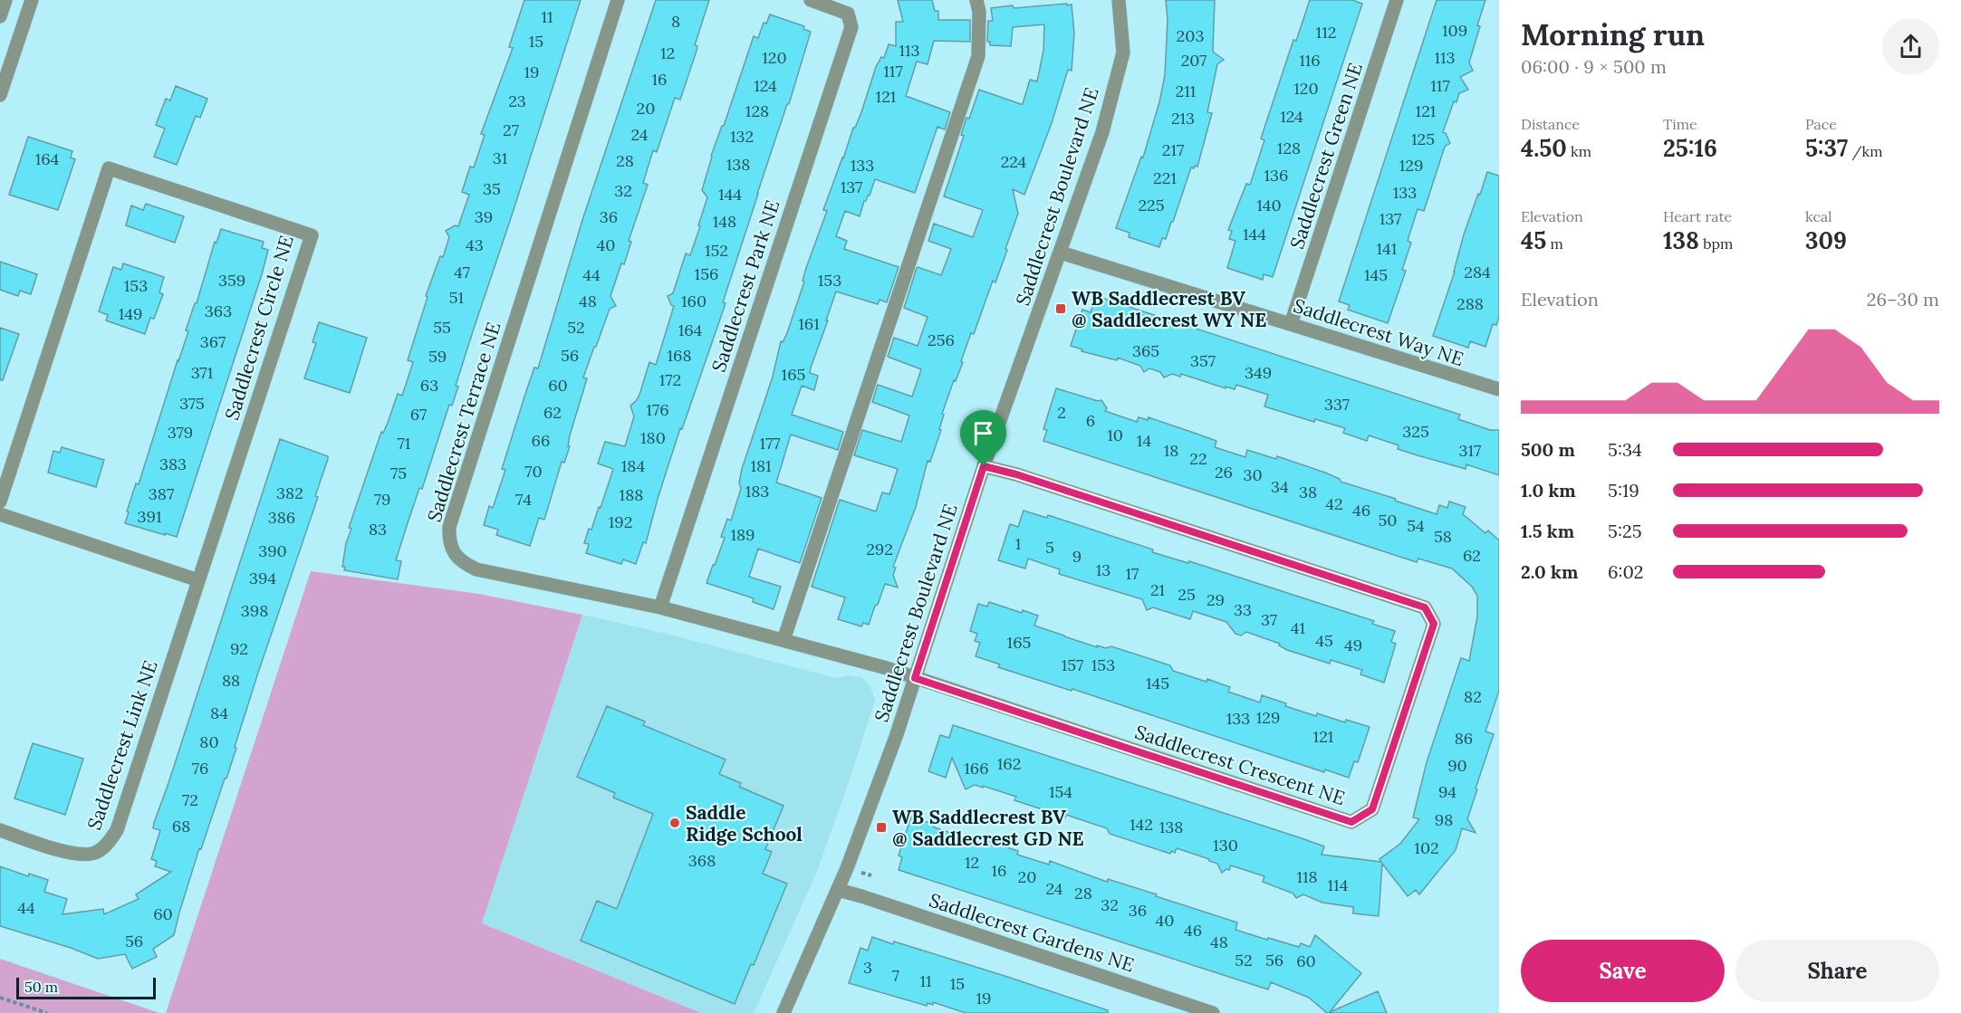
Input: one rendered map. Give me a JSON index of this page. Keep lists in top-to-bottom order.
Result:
{
  "streets": {
    "street": [
      "Saddlecrest Green NE",
      "Saddlecrest Boulevard NE",
      "Saddlecrest Park NE",
      "Saddlecrest Circle NE",
      "Saddlecrest Way NE",
      "Saddlecrest Terrace NE",
      "Saddlecrest Link NE",
      "Saddlecrest Crescent NE",
      "Saddlecrest Gardens NE"
    ]
  },
  "crossings": [
    ["Saddlecrest Green NE", "Saddlecrest Way NE"],
    ["Saddlecrest Boulevard NE", "Saddlecrest Way NE"],
    ["Saddlecrest Boulevard NE", "Saddlecrest Terrace NE"],
    ["Saddlecrest Boulevard NE", "Saddlecrest Crescent NE"],
    ["Saddlecrest Boulevard NE", "Saddlecrest Gardens NE"],
    ["Saddlecrest Park NE", "Saddlecrest Terrace NE"],
    ["Saddlecrest Circle NE", "Saddlecrest Link NE"],
    ["Saddlecrest Terrace NE", "Saddlecrest Crescent NE"]
  ],
  "places": {
    "transit": ["WB Saddlecrest BV @ Saddlecrest WY NE", "WB Saddlecrest BV @ Saddlecrest GD NE"],
    "other": ["Saddle Ridge School"]
  },
  "house_numbers": [
    "11",
    "8",
    "109",
    "112",
    "203",
    "15",
    "113",
    "12",
    "120",
    "113",
    "207",
    "116",
    "117",
    "19",
    "16",
    "124",
    "117",
    "120",
    "211",
    "121",
    "23",
    "20",
    "128",
    "121",
    "124",
    "213",
    "27",
    "24",
    "132",
    "125",
    "128",
    "217",
    "31",
    "164",
    "28",
    "224",
    "138",
    "133",
    "129",
    "136",
    "221",
    "137",
    "35",
    "32",
    "133",
    "144",
    "225",
    "140",
    "39",
    "36",
    "137",
    "148",
    "144",
    "43",
    "40",
    "141",
    "152",
    "47",
    "284",
    "156",
    "44",
    "145",
    "359",
    "153",
    "153",
    "51",
    "48",
    "160",
    "288",
    "363",
    "149",
    "161",
    "55",
    "52",
    "164",
    "256",
    "367",
    "365",
    "56",
    "168",
    "59",
    "357",
    "371",
    "349",
    "165",
    "172",
    "63",
    "60",
    "375",
    "337",
    "176",
    "62",
    "2",
    "67",
    "6",
    "325",
    "379",
    "10",
    "180",
    "66",
    "14",
    "71",
    "177",
    "18",
    "317",
    "22",
    "383",
    "184",
    "181",
    "70",
    "26",
    "75",
    "30",
    "34",
    "183",
    "38",
    "382",
    "387",
    "188",
    "79",
    "74",
    "42",
    "46",
    "391",
    "386",
    "50",
    "192",
    "54",
    "83",
    "189",
    "58",
    "1",
    "5",
    "292",
    "390",
    "62",
    "9",
    "13",
    "17",
    "394",
    "21",
    "25",
    "29",
    "33",
    "398",
    "37",
    "41",
    "45",
    "165",
    "49",
    "92",
    "157",
    "153",
    "88",
    "145",
    "82",
    "84",
    "129",
    "133",
    "121",
    "86",
    "80",
    "162",
    "90",
    "76",
    "166",
    "154",
    "94",
    "72",
    "98",
    "142",
    "68",
    "138",
    "130",
    "102",
    "368",
    "12",
    "16",
    "20",
    "118",
    "114",
    "24",
    "28",
    "32",
    "44",
    "36",
    "60",
    "40",
    "46",
    "56",
    "48",
    "52",
    "56",
    "60",
    "3",
    "7",
    "11",
    "15",
    "19"
  ],
  "scale_bar": "50 m",
  "page": {
    "heading": ["Morning run", "06:00 · 9 × 500 m"],
    "stats": [
      ["Distance", "4.50 km"],
      ["Time", "25:16"],
      ["Pace", "5:37 /km"],
      ["Elevation", "45 m"],
      ["Heart rate", "138 bpm"],
      ["kcal", "309"]
    ],
    "chart": ["Elevation", "26–30 m"],
    "list": [
      {
        "name": "500 m",
        "note": "5:34"
      },
      {
        "name": "1.0 km",
        "note": "5:19"
      },
      {
        "name": "1.5 km",
        "note": "5:25"
      },
      {
        "name": "2.0 km",
        "note": "6:02"
      }
    ],
    "buttons": ["Save", "Share"],
    "scale": "50 m"
  }
}
